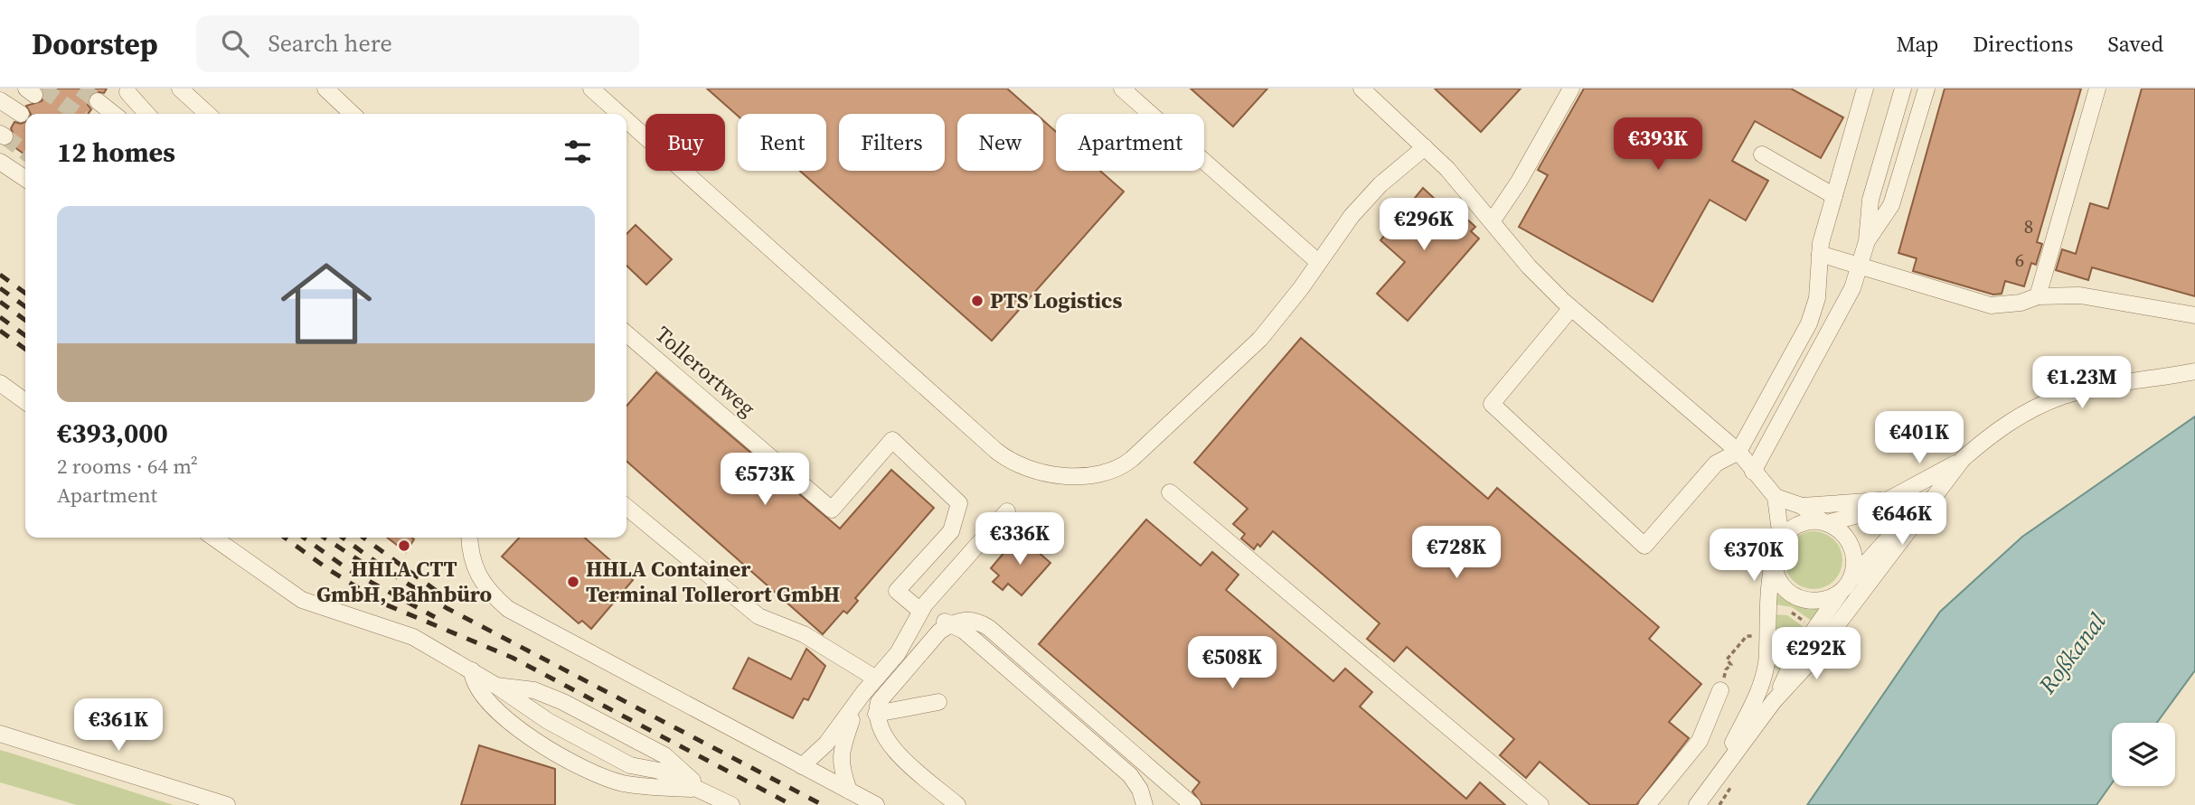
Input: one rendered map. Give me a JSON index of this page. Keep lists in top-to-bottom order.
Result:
{
  "streets": {
    "street": ["Tollerortweg"]
  },
  "water": ["Roßkanal"],
  "places": ["PTS Logistics", "HHLA CTT GmbH, Bahnbüro", "HHLA Container Terminal Tollerort GmbH"],
  "house_numbers": ["8", "6"],
  "page": {
    "header": "Doorstep",
    "search": "Search here",
    "nav": ["Map", "Directions", "Saved"],
    "chip": [
      "Buy",
      "Rent",
      "Filters",
      "New",
      "Apartment"
    ],
    "heading": "12 homes",
    "price": [
      "€393K",
      "€296K",
      "€1.23M",
      "€401K",
      "€573K",
      "€646K",
      "€336K",
      "€728K",
      "€370K",
      "€292K",
      "€508K",
      "€361K"
    ],
    "list": [
      {
        "name": "€393,000",
        "note": "2 rooms · 64 m² · Apartment"
      }
    ]
  }
}
